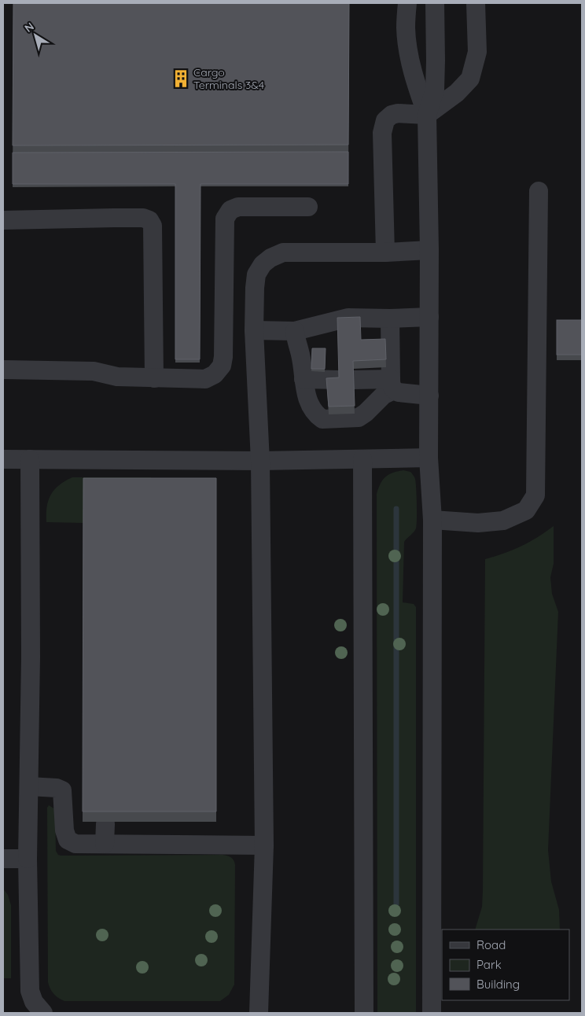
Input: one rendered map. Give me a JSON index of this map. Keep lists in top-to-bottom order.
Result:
{
  "places": {
    "building": ["Cargo Terminals 3&4"]
  },
  "legend": ["Road", "Park", "Building"],
  "north": "top left"
}
